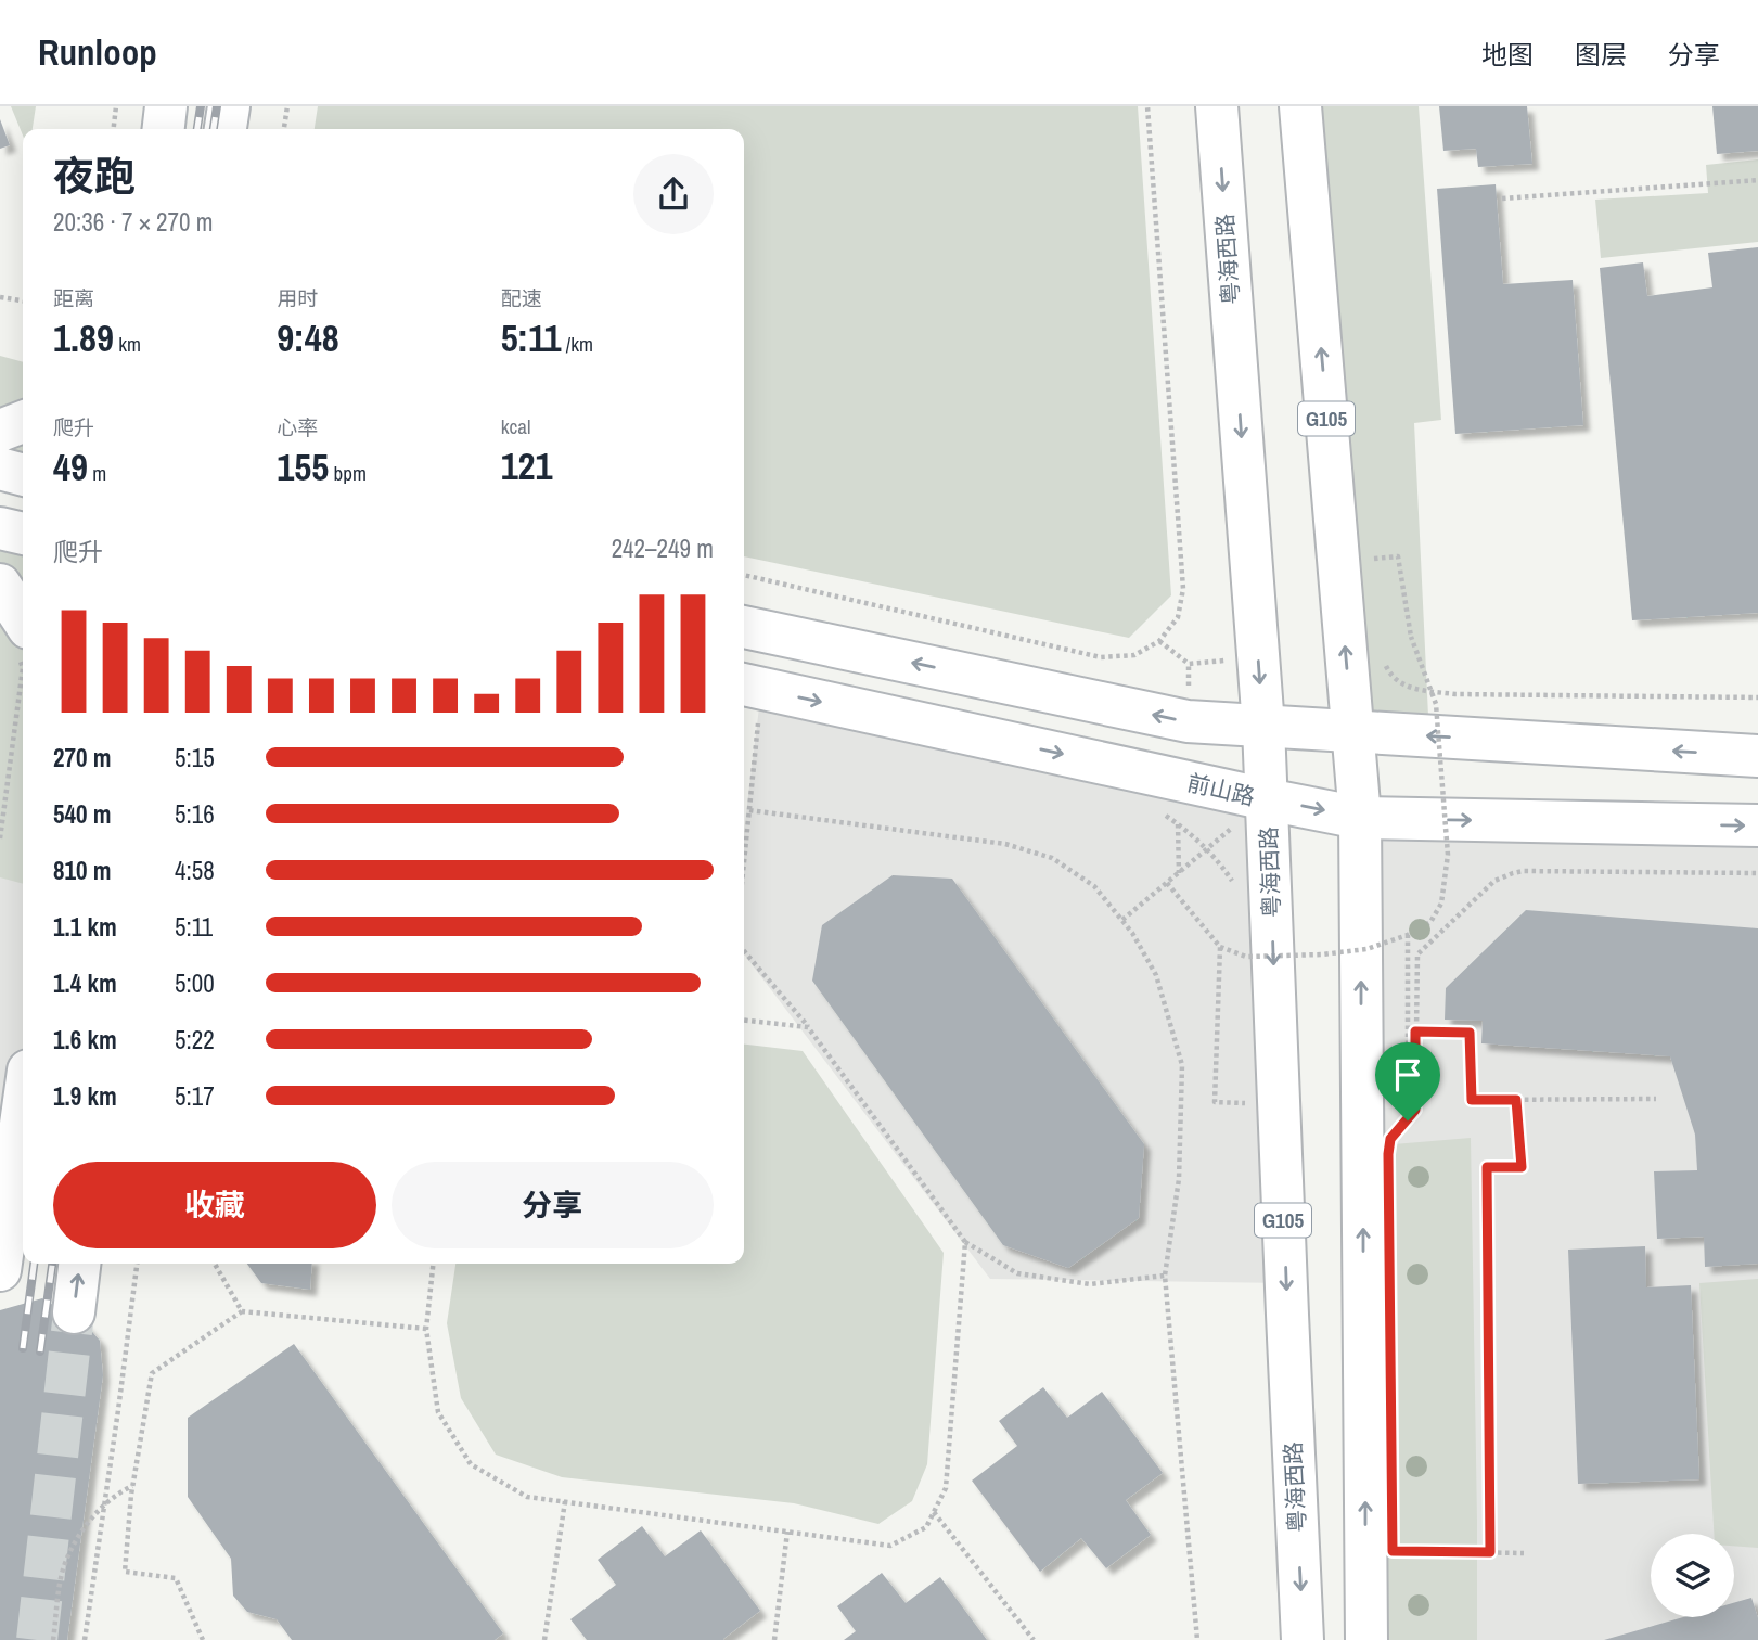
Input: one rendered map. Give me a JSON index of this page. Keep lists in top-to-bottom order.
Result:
{
  "streets": {
    "main road": ["粤海西路", "G105", "前山路"]
  },
  "crossings": [
    ["粤海西路", "前山路"],
    ["G105", "前山路"]
  ],
  "page": {
    "header": "Runloop",
    "nav": ["地图", "图层", "分享"],
    "heading": ["夜跑", "20:36 · 7 × 270 m"],
    "stats": [
      ["距离", "1.89 km"],
      ["用时", "9:48"],
      ["配速", "5:11 /km"],
      ["爬升", "49 m"],
      ["心率", "155 bpm"],
      ["kcal", "121"]
    ],
    "chart": ["爬升", "242–249 m"],
    "list": [
      {
        "name": "270 m",
        "note": "5:15"
      },
      {
        "name": "540 m",
        "note": "5:16"
      },
      {
        "name": "810 m",
        "note": "4:58"
      },
      {
        "name": "1.1 km",
        "note": "5:11"
      },
      {
        "name": "1.4 km",
        "note": "5:00"
      },
      {
        "name": "1.6 km",
        "note": "5:22"
      },
      {
        "name": "1.9 km",
        "note": "5:17"
      }
    ],
    "buttons": ["收藏", "分享"]
  }
}
